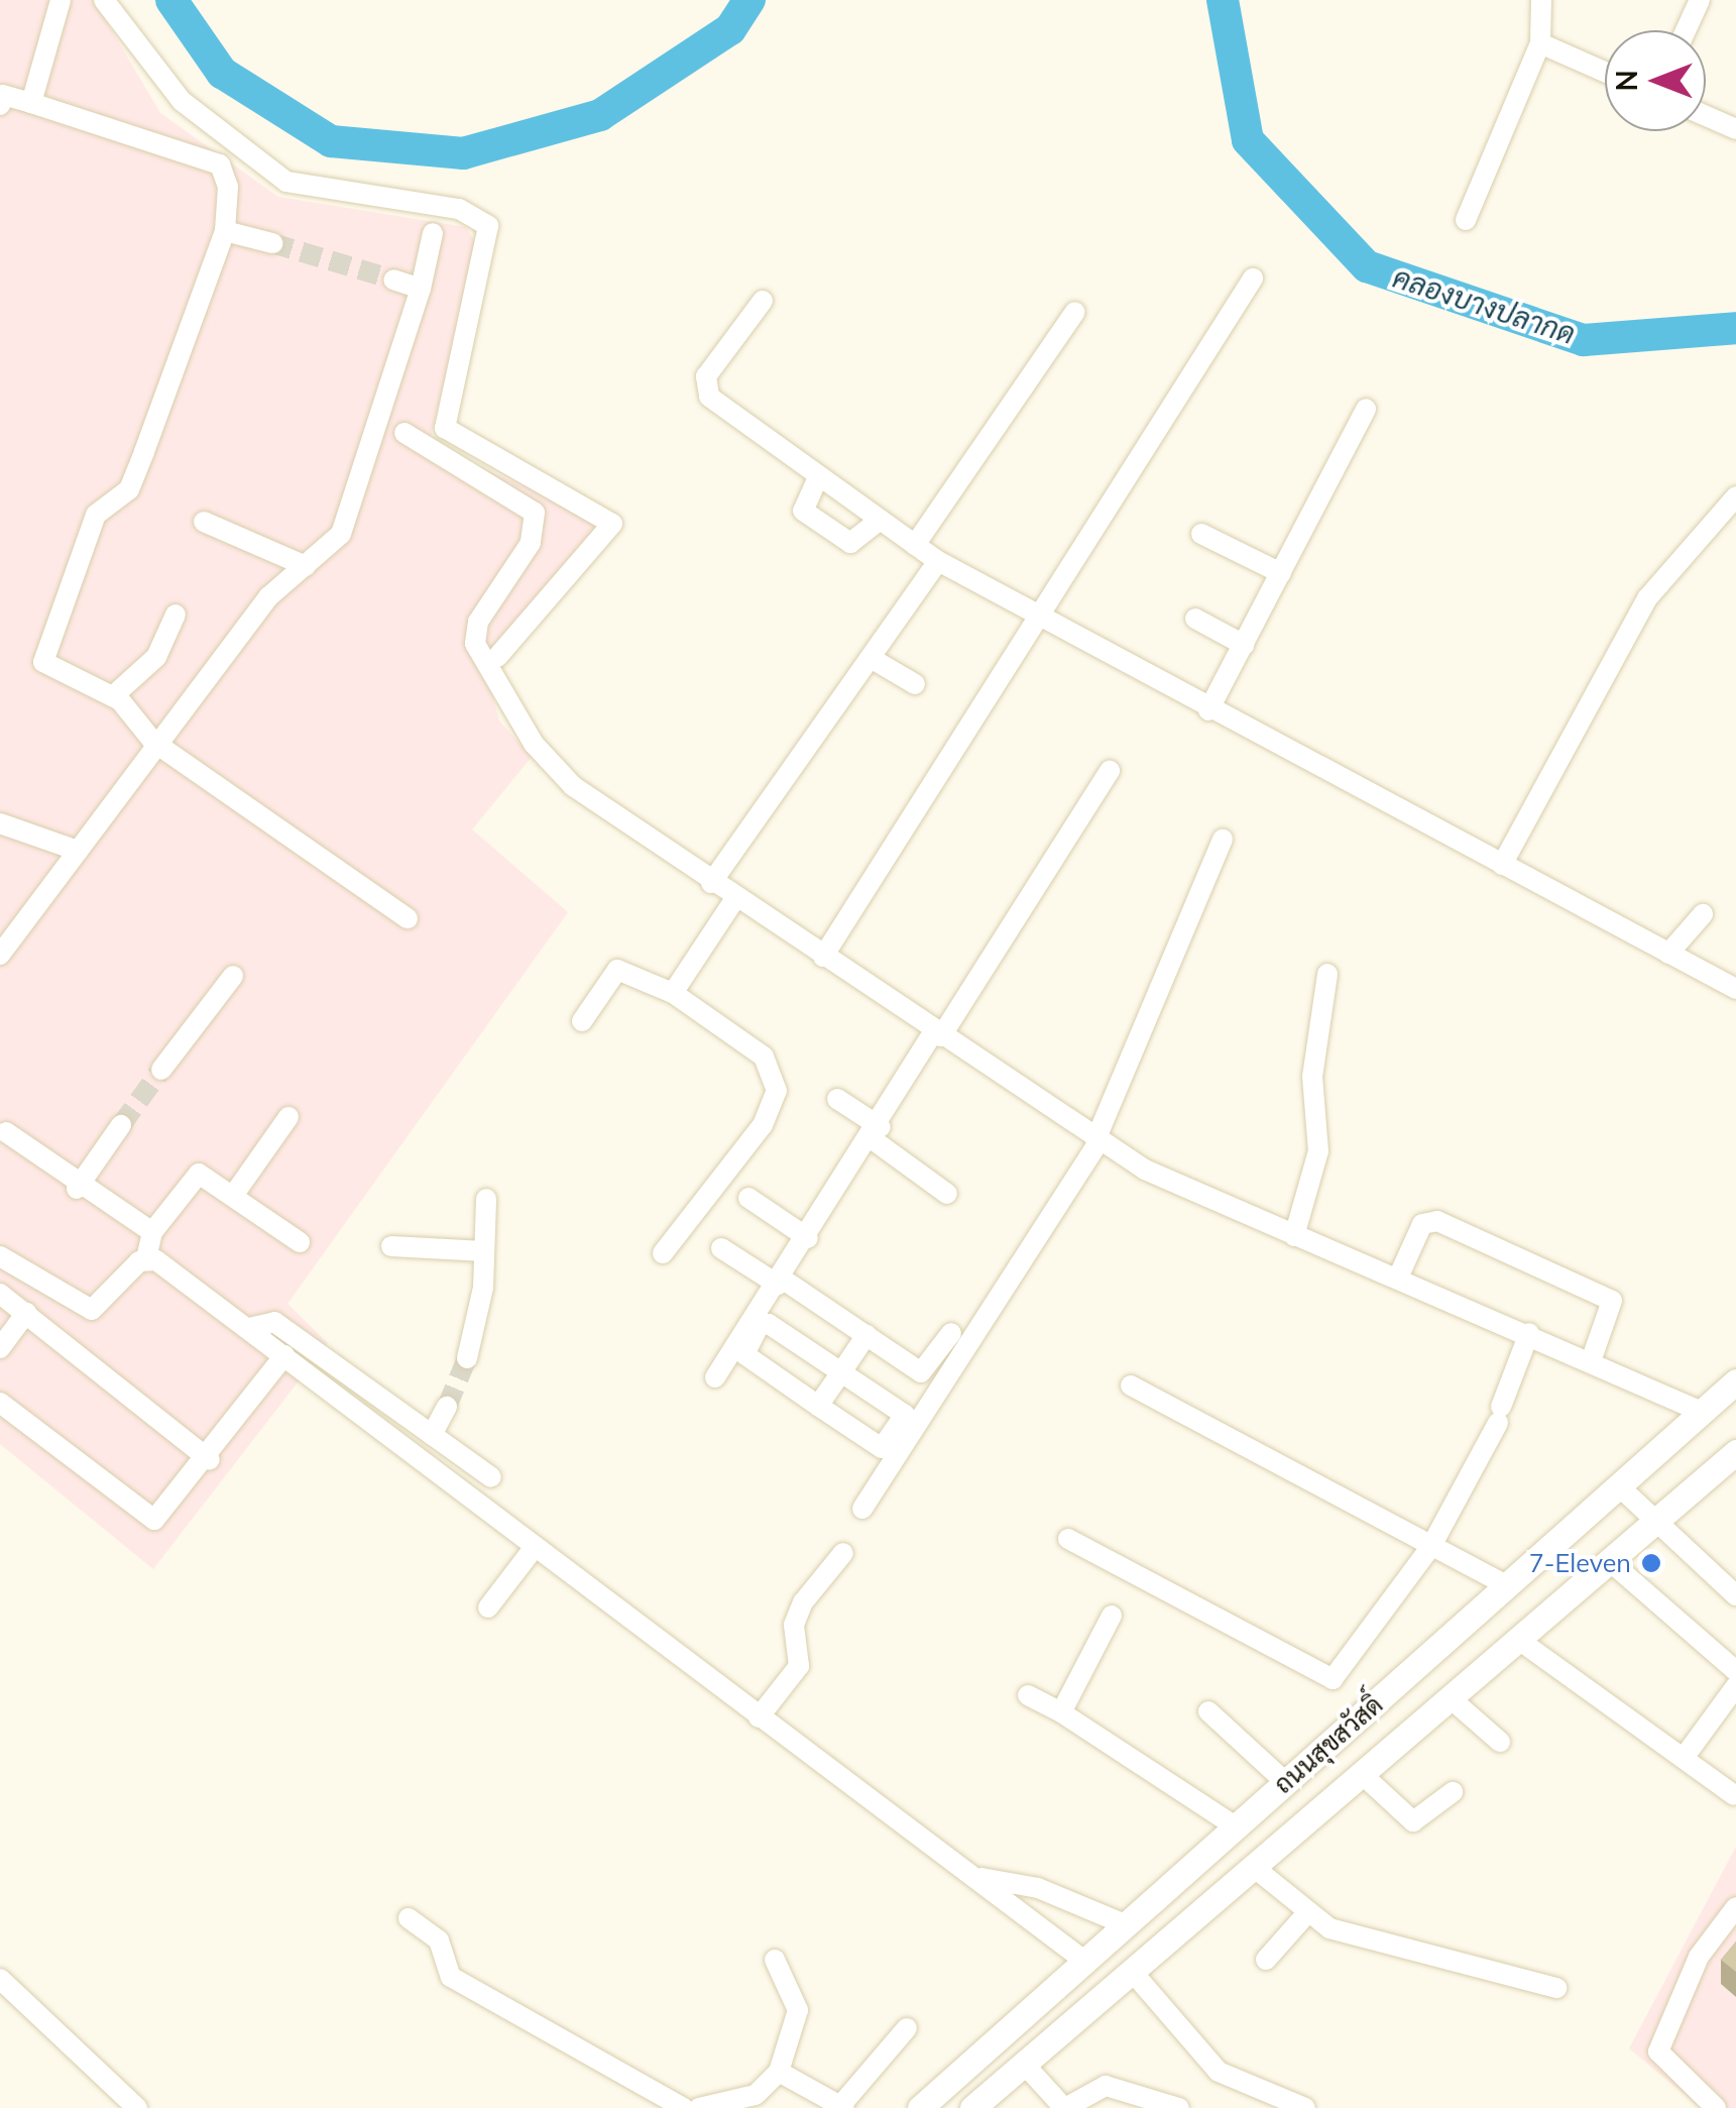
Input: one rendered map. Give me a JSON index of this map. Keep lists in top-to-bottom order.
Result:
{
  "streets": {
    "main road": ["ถนนสุขสวัสดิ์"]
  },
  "water": ["คลองบางปลากด"],
  "places": ["7-Eleven"],
  "north": "left"
}
